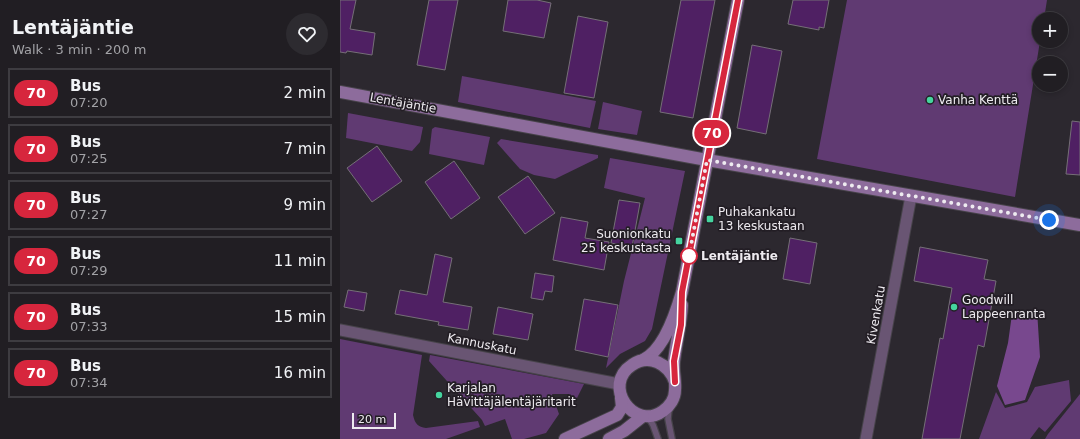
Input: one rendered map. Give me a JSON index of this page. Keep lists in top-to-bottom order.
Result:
{
  "streets": {
    "street": ["Lentäjäntie", "Kivenkatu", "Kannuskatu"]
  },
  "crossings": [
    ["Lentäjäntie", "Kivenkatu"]
  ],
  "places": {
    "other": [
      "Vanha Kenttä",
      "Lentäjäntie",
      "Goodwill Lappeenranta",
      "Karjalan Hävittäjälentäjäritarit"
    ],
    "transit": ["Puhakankatu 13 keskustaan", "Suonionkatu 25 keskustasta"]
  },
  "lines": ["bus line 70"],
  "scale_bar": "20 m",
  "page": {
    "heading": ["Lentäjäntie", "Walk · 3 min · 200 m"],
    "on_map": "70",
    "map_buttons": ["+", "−"],
    "list": [
      {
        "mark": "70",
        "name": "Bus",
        "note": "07:20",
        "value": "2 min"
      },
      {
        "mark": "70",
        "name": "Bus",
        "note": "07:25",
        "value": "7 min"
      },
      {
        "mark": "70",
        "name": "Bus",
        "note": "07:27",
        "value": "9 min"
      },
      {
        "mark": "70",
        "name": "Bus",
        "note": "07:29",
        "value": "11 min"
      },
      {
        "mark": "70",
        "name": "Bus",
        "note": "07:33",
        "value": "15 min"
      },
      {
        "mark": "70",
        "name": "Bus",
        "note": "07:34",
        "value": "16 min"
      }
    ],
    "scale": "20 m"
  }
}
